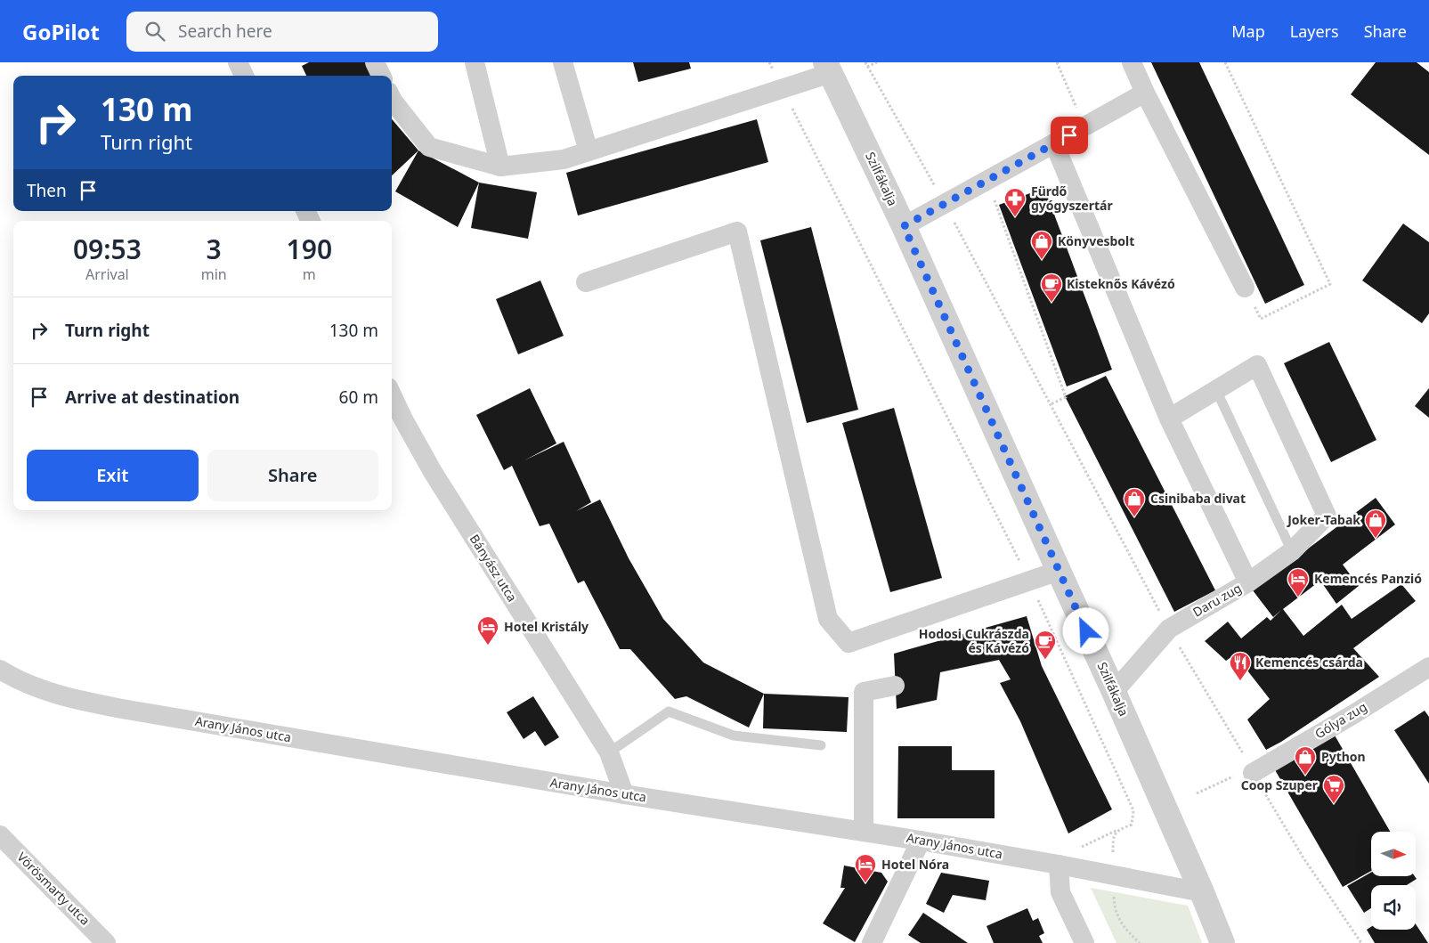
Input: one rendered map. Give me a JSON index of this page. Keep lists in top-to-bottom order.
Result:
{
  "streets": {
    "street": [
      "Szilfákalja",
      "Bányász utca",
      "Daru zug",
      "Gólya zug",
      "Arany János utca",
      "Vörösmarty utca"
    ]
  },
  "crossings": [
    ["Szilfákalja", "Daru zug"],
    ["Szilfákalja", "Arany János utca"],
    ["Bányász utca", "Arany János utca"]
  ],
  "places": {
    "pharmacy": ["Fürdő gyógyszertár"],
    "shop": [
      "Könyvesbolt",
      "Csinibaba divat",
      "Joker-Tabak",
      "Python"
    ],
    "cafe": ["Kisteknős Kávézó", "Hodosi Cukrászda és Kávézó"],
    "hotel": ["Kemencés Panzió", "Hotel Kristály", "Hotel Nóra"],
    "restaurant": ["Kemencés csárda"],
    "supermarket": ["Coop Szuper"]
  },
  "north": "right",
  "page": {
    "header": "GoPilot",
    "search": "Search here",
    "nav": ["Map", "Layers", "Share"],
    "turn": ["130 m", "Turn right"],
    "then": "Then",
    "eta": [
      "09:53",
      "Arrival",
      "3",
      "min",
      "190",
      "m"
    ],
    "list": [
      {
        "name": "Turn right",
        "value": "130 m"
      },
      {
        "name": "Arrive at destination",
        "value": "60 m"
      }
    ],
    "buttons": ["Exit", "Share"]
  }
}
